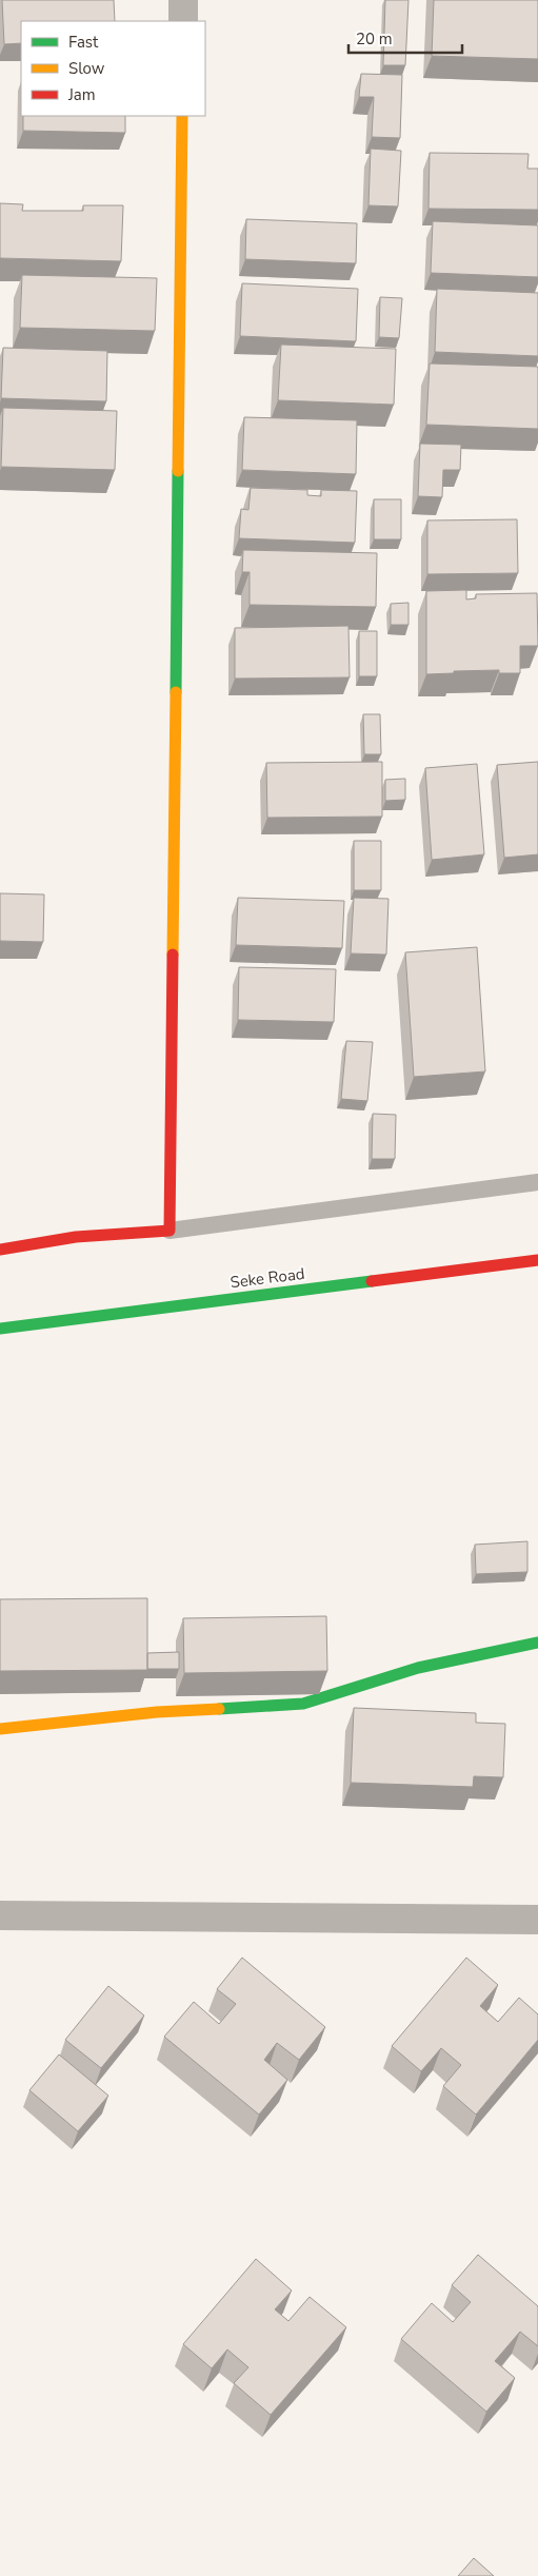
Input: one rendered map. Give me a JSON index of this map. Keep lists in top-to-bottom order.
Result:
{
  "streets": {
    "street": ["Seke Road"]
  },
  "legend": ["Fast", "Slow", "Jam"],
  "scale_bar": "20 m"
}
